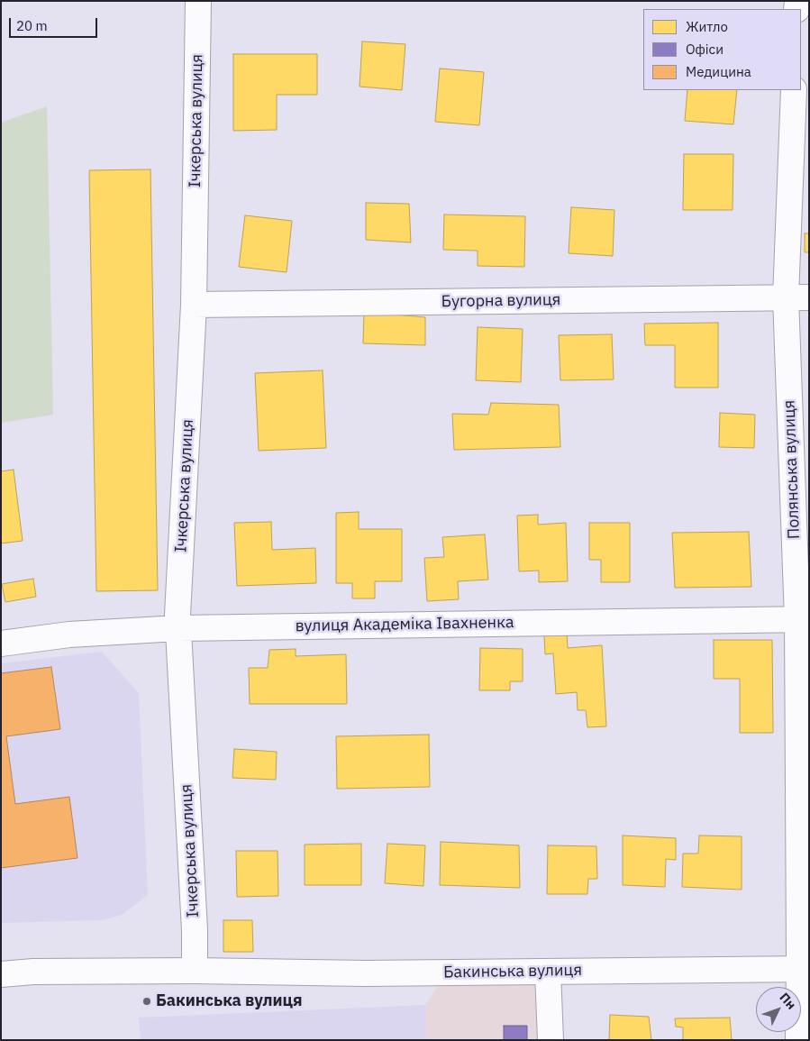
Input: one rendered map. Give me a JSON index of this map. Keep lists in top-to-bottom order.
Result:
{
  "streets": {
    "street": [
      "Ічкерська вулиця",
      "Бугорна вулиця",
      "Полянська вулиця",
      "вулиця Академіка Івахненка",
      "Бакинська вулиця"
    ]
  },
  "crossings": [
    ["Ічкерська вулиця", "Бугорна вулиця"],
    ["Ічкерська вулиця", "вулиця Академіка Івахненка"],
    ["Ічкерська вулиця", "Бакинська вулиця"],
    ["Бугорна вулиця", "Полянська вулиця"],
    ["Полянська вулиця", "вулиця Академіка Івахненка"],
    ["Полянська вулиця", "Бакинська вулиця"]
  ],
  "places": ["Бакинська вулиця"],
  "legend": ["Житло", "Офіси", "Медицина"],
  "scale_bar": "20 m",
  "north": "top right"
}
